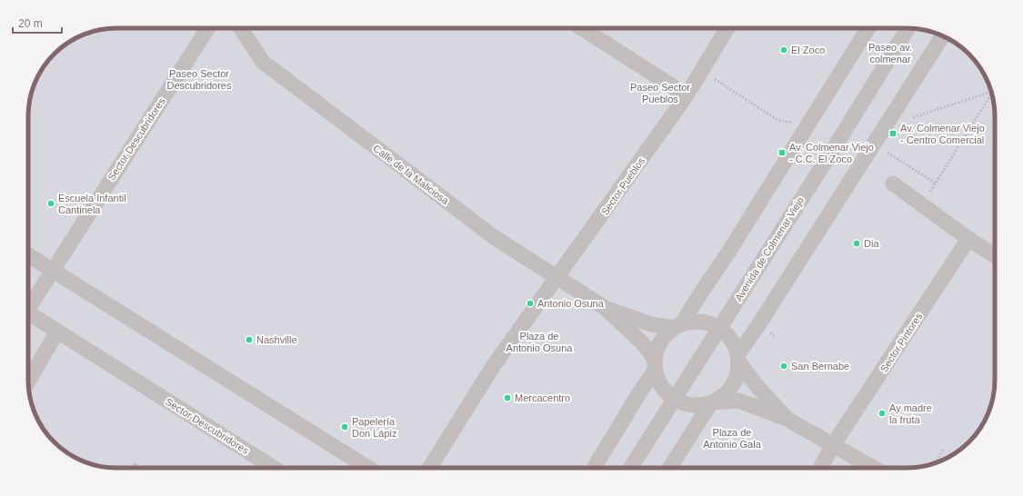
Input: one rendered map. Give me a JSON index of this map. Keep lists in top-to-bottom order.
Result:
{
  "streets": {
    "street": [
      "Sector Descubridores",
      "Calle de la Maliciosa",
      "Sector Pueblos",
      "Avenida de Colmenar Viejo",
      "Sector Pintores"
    ]
  },
  "crossings": [
    ["Calle de la Maliciosa", "Sector Pueblos"],
    ["Calle de la Maliciosa", "Avenida de Colmenar Viejo"]
  ],
  "parks": [
    "Paseo av. colmenar",
    "Paseo Sector Descubridores",
    "Paseo Sector Pueblos",
    "Plaza de Antonio Osuna",
    "Plaza de Antonio Gala"
  ],
  "places": {
    "other": [
      "El Zoco",
      "Escuela Infantil Cantinela",
      "Dia",
      "Antonio Osuna",
      "Nashville",
      "San Bernabe",
      "Mercacentro",
      "Ay madre la fruta",
      "Papelería Don Lápiz"
    ],
    "transit": ["Av. Colmenar Viejo - Centro Comercial", "Av. Colmenar Viejo - C.C. El Zoco"]
  },
  "scale_bar": "20 m"
}
